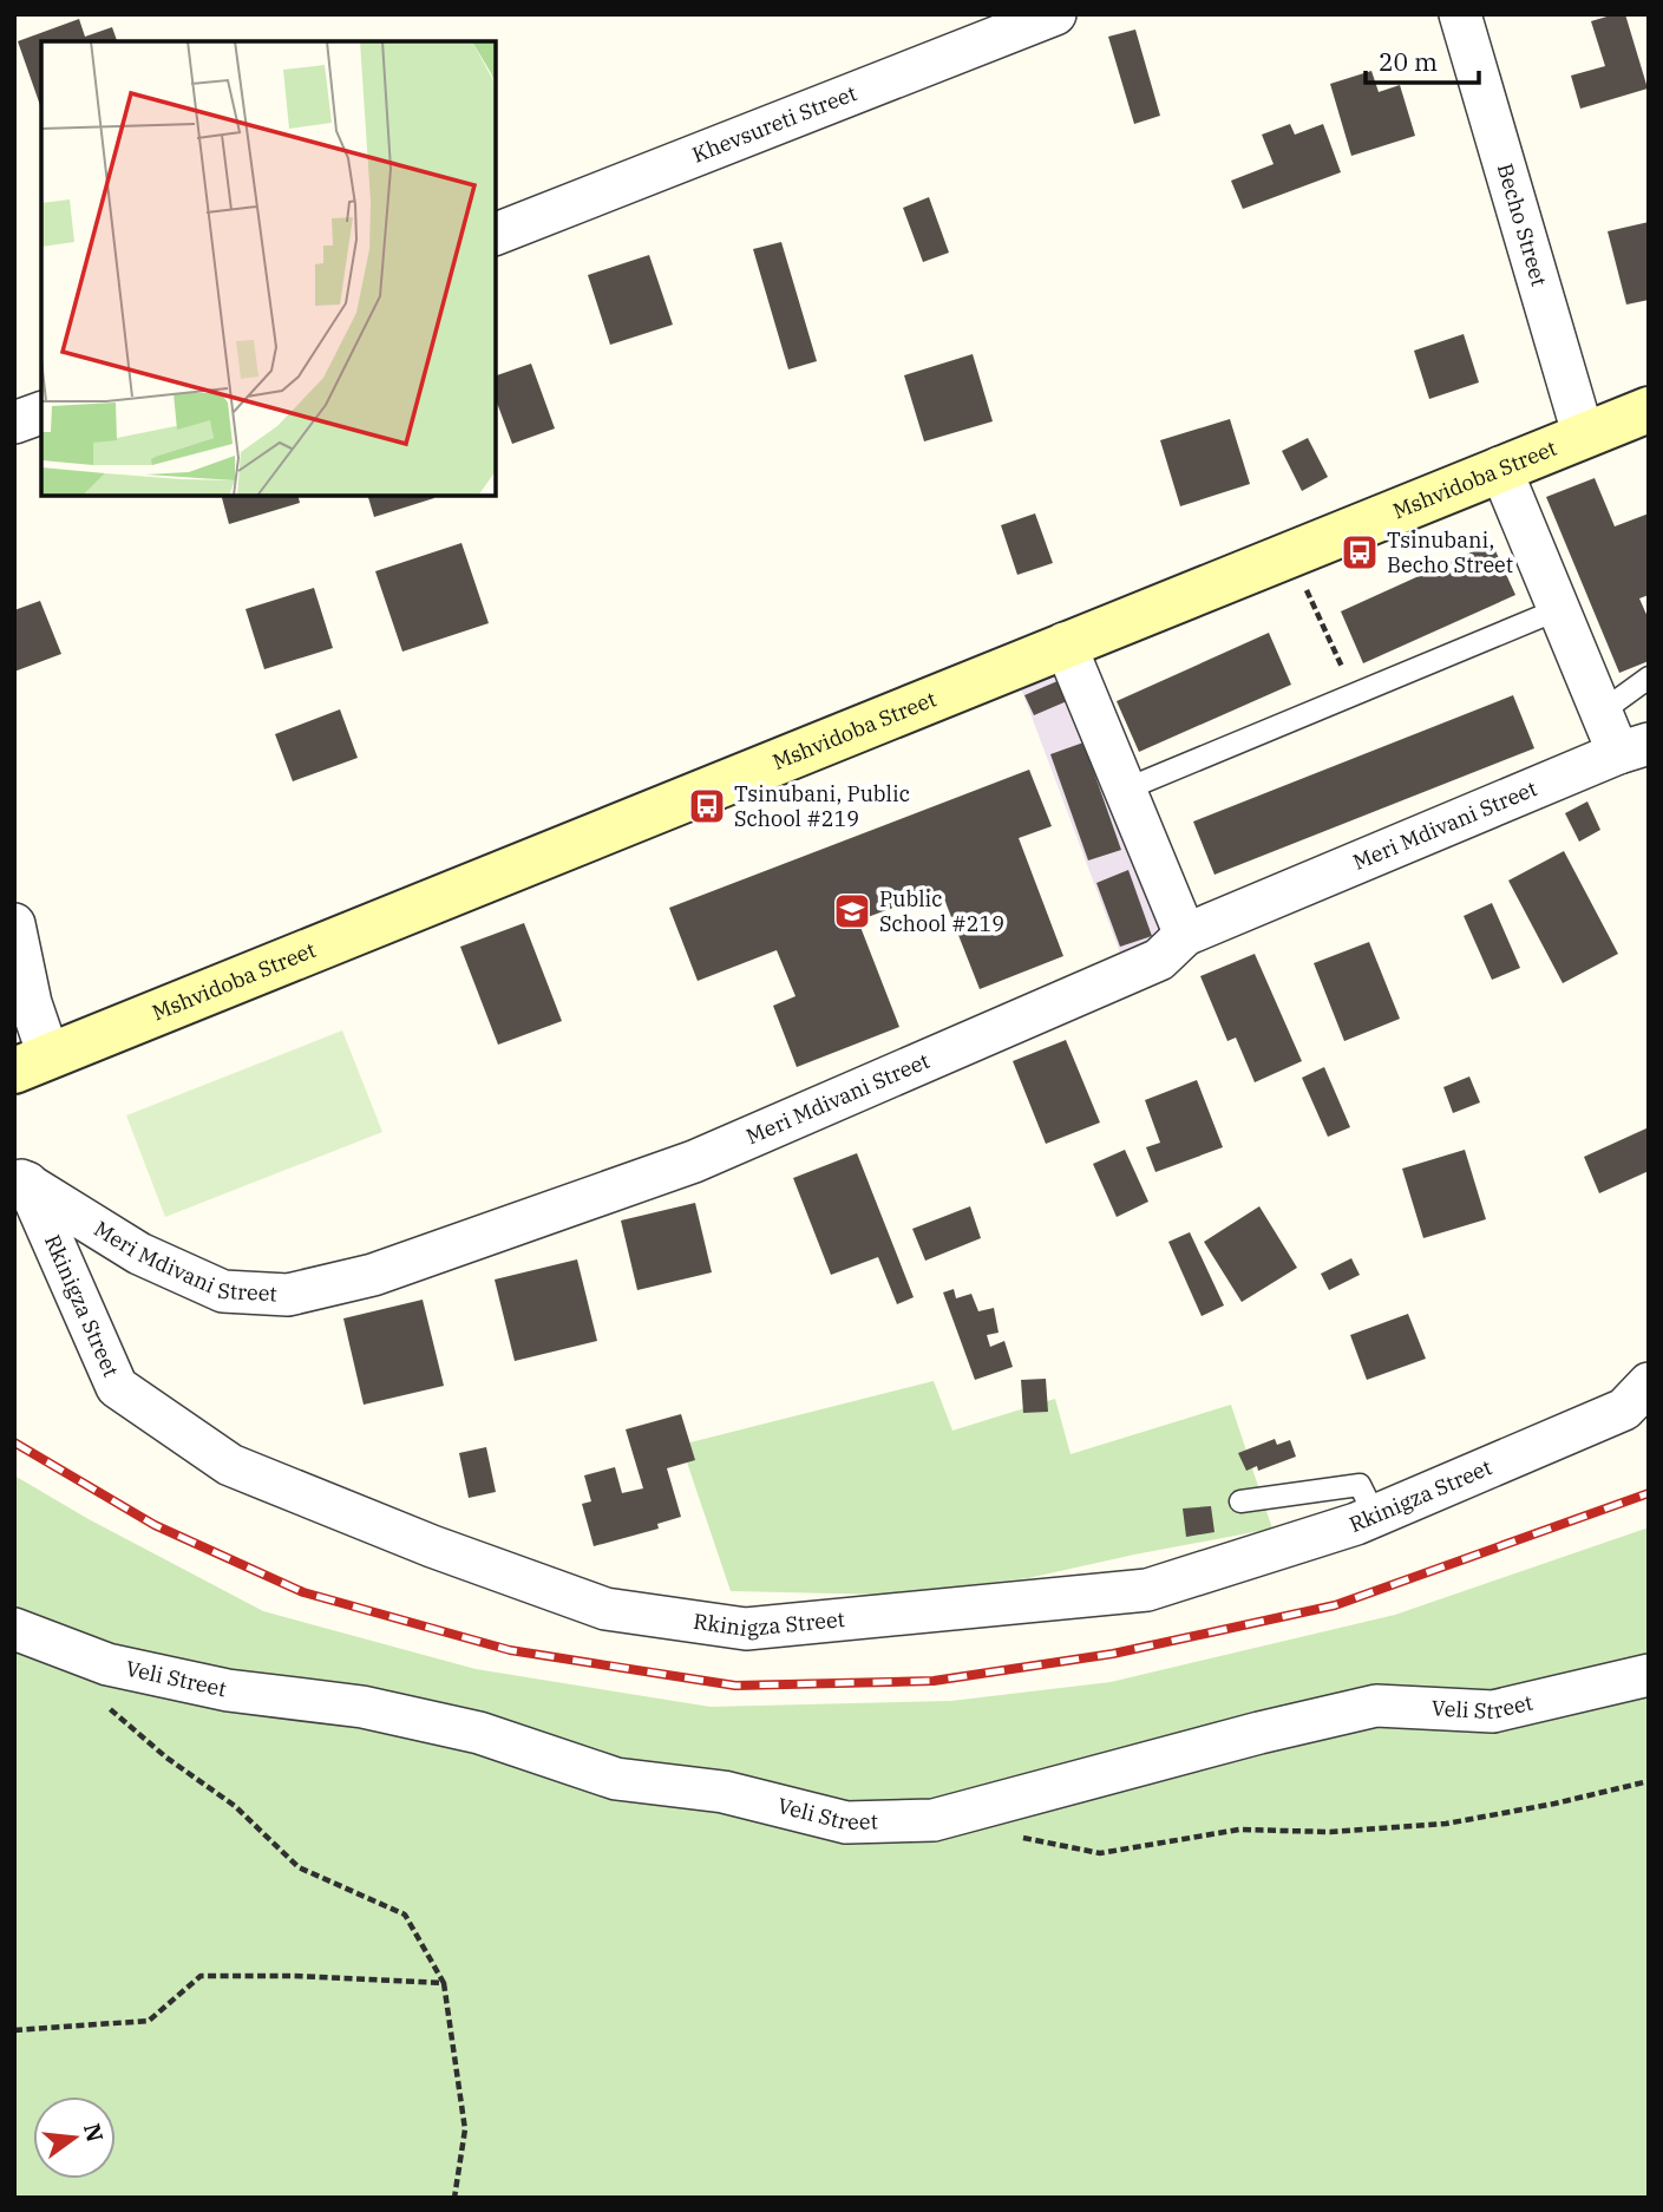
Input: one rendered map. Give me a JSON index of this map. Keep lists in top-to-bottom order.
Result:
{
  "streets": {
    "street": [
      "Khevsureti Street",
      "Becho Street",
      "Mshvidoba Street",
      "Meri Mdivani Street",
      "Rkinigza Street",
      "Veli Street"
    ]
  },
  "crossings": [
    ["Becho Street", "Mshvidoba Street"],
    ["Meri Mdivani Street", "Rkinigza Street"]
  ],
  "places": {
    "bus stop": ["Tsinubani, Becho Street", "Tsinubani, Public School #219"],
    "school or university": ["Public School #219"]
  },
  "scale_bar": "20 m",
  "north": "right"
}
